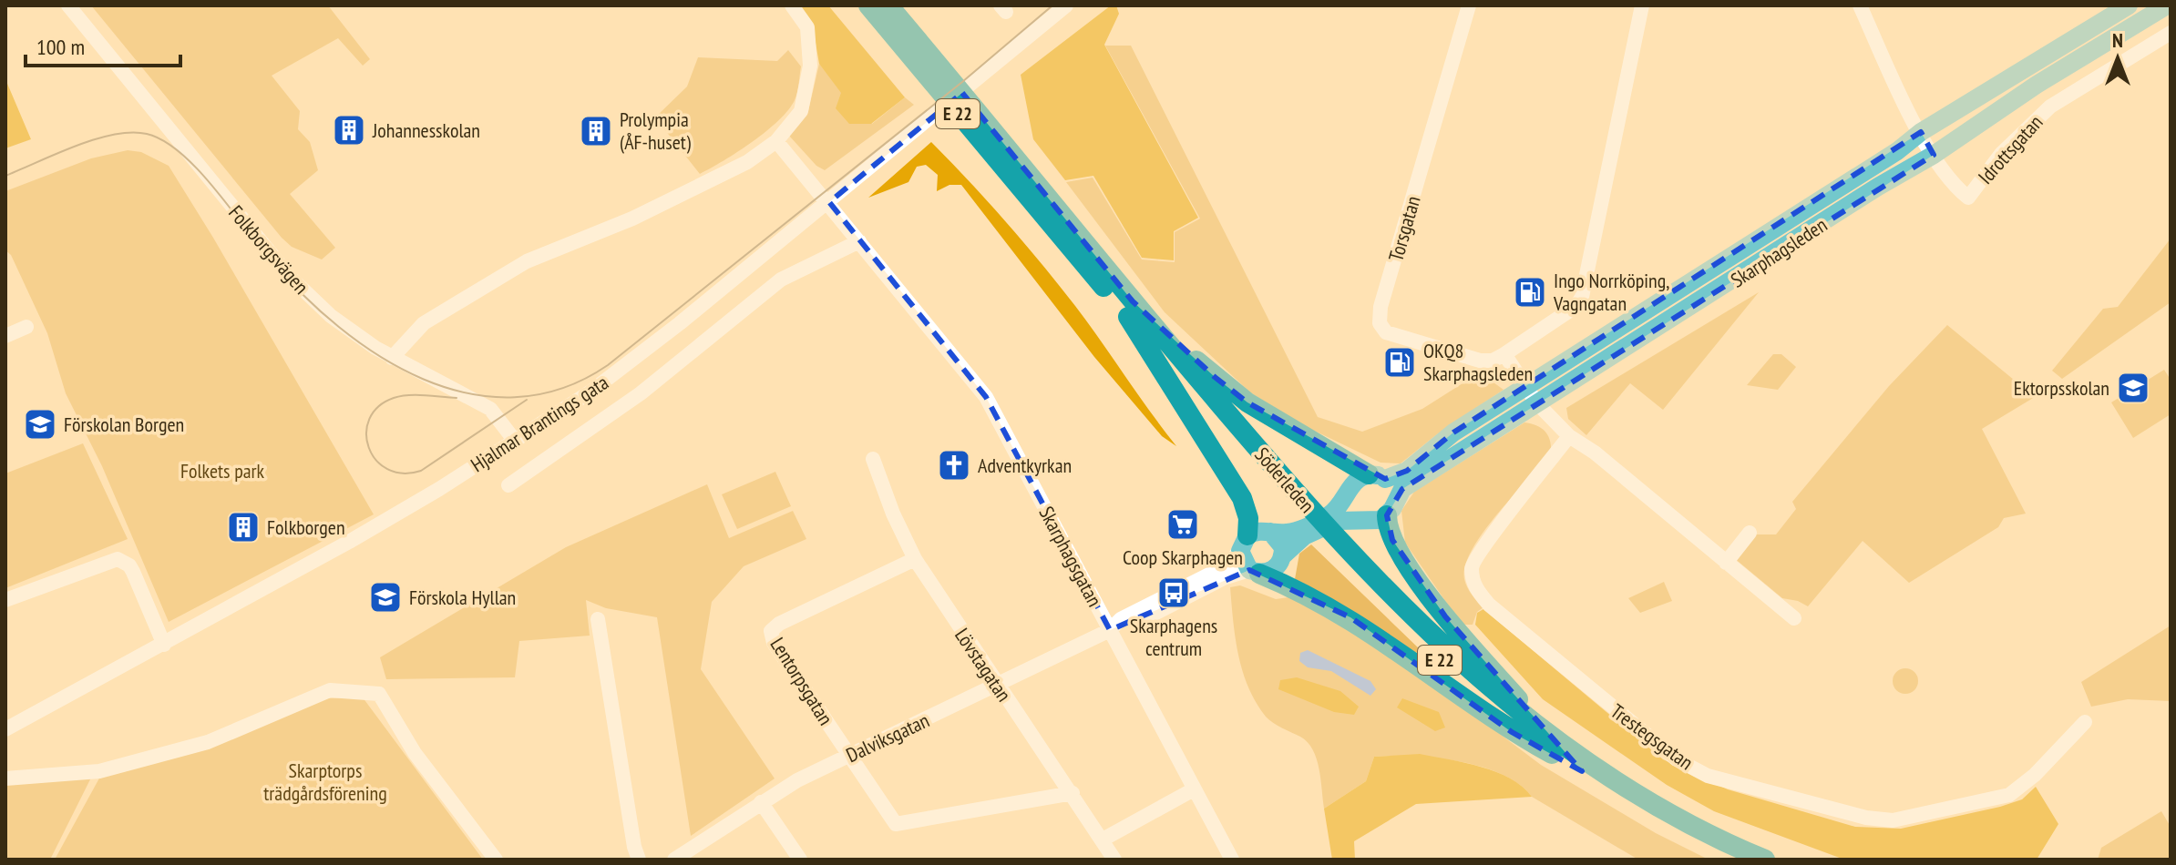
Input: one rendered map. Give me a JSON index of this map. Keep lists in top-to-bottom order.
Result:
{
  "streets": {
    "highway": ["E 22", "Söderleden"],
    "main road": ["Skarphagsleden"],
    "street": [
      "Idrottsgatan",
      "Torsgatan",
      "Folkborgsvägen",
      "Hjalmar Brantings gata",
      "Skarphagsgatan",
      "Lövstagatan",
      "Lentorpsgatan",
      "Trestegsgatan",
      "Dalviksgatan"
    ]
  },
  "crossings": [
    ["Idrottsgatan", "Skarphagsleden"],
    ["Folkborgsvägen", "Hjalmar Brantings gata"],
    ["Hjalmar Brantings gata", "Skarphagsgatan"],
    ["Skarphagsgatan", "Dalviksgatan"],
    ["Lövstagatan", "Lentorpsgatan"],
    ["Lövstagatan", "Dalviksgatan"],
    ["Lentorpsgatan", "Dalviksgatan"]
  ],
  "parks": ["Folkets park", "Skarptorps trädgårdsförening"],
  "places": {
    "building": ["Johannesskolan", "Prolympia (ÅF-huset)", "Folkborgen"],
    "fuel station": ["Ingo Norrköping, Vagngatan", "OKQ8 Skarphagsleden"],
    "school or university": ["Ektorpsskolan", "Förskolan Borgen", "Förskola Hyllan"],
    "church": ["Adventkyrkan"],
    "supermarket": ["Coop Skarphagen"],
    "bus stop": ["Skarphagens centrum"]
  },
  "scale_bar": "100 m",
  "north": "top"
}
